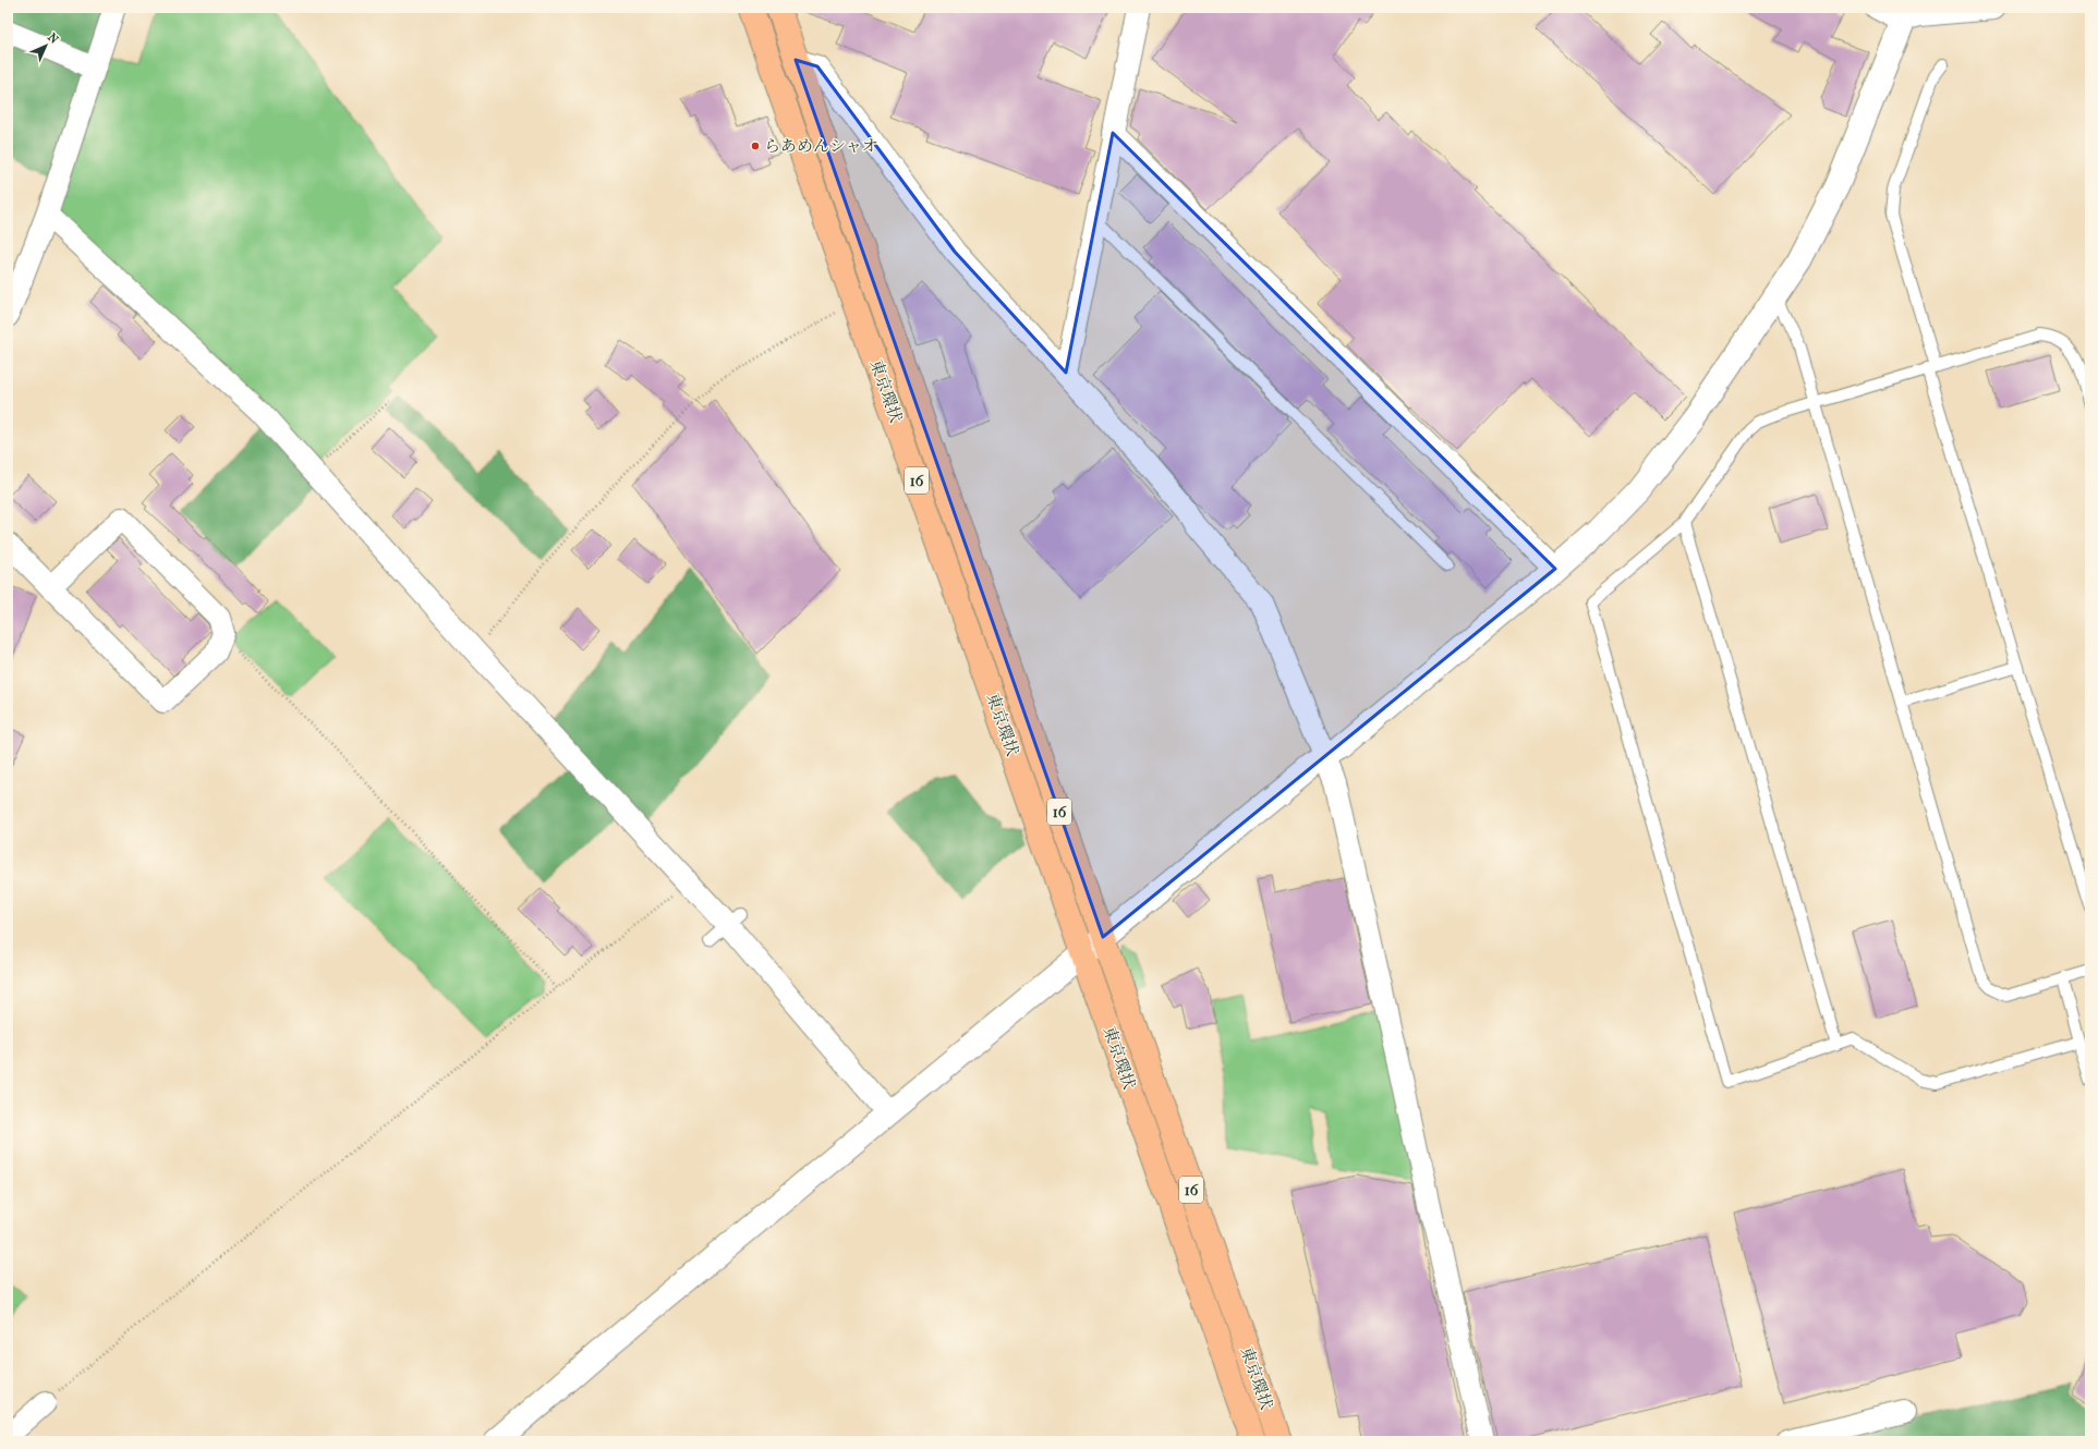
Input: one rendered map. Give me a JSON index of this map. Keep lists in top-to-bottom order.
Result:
{
  "streets": {
    "highway": ["東京環状", "16"]
  },
  "places": ["らあめんシャオ"],
  "north": "top right"
}
